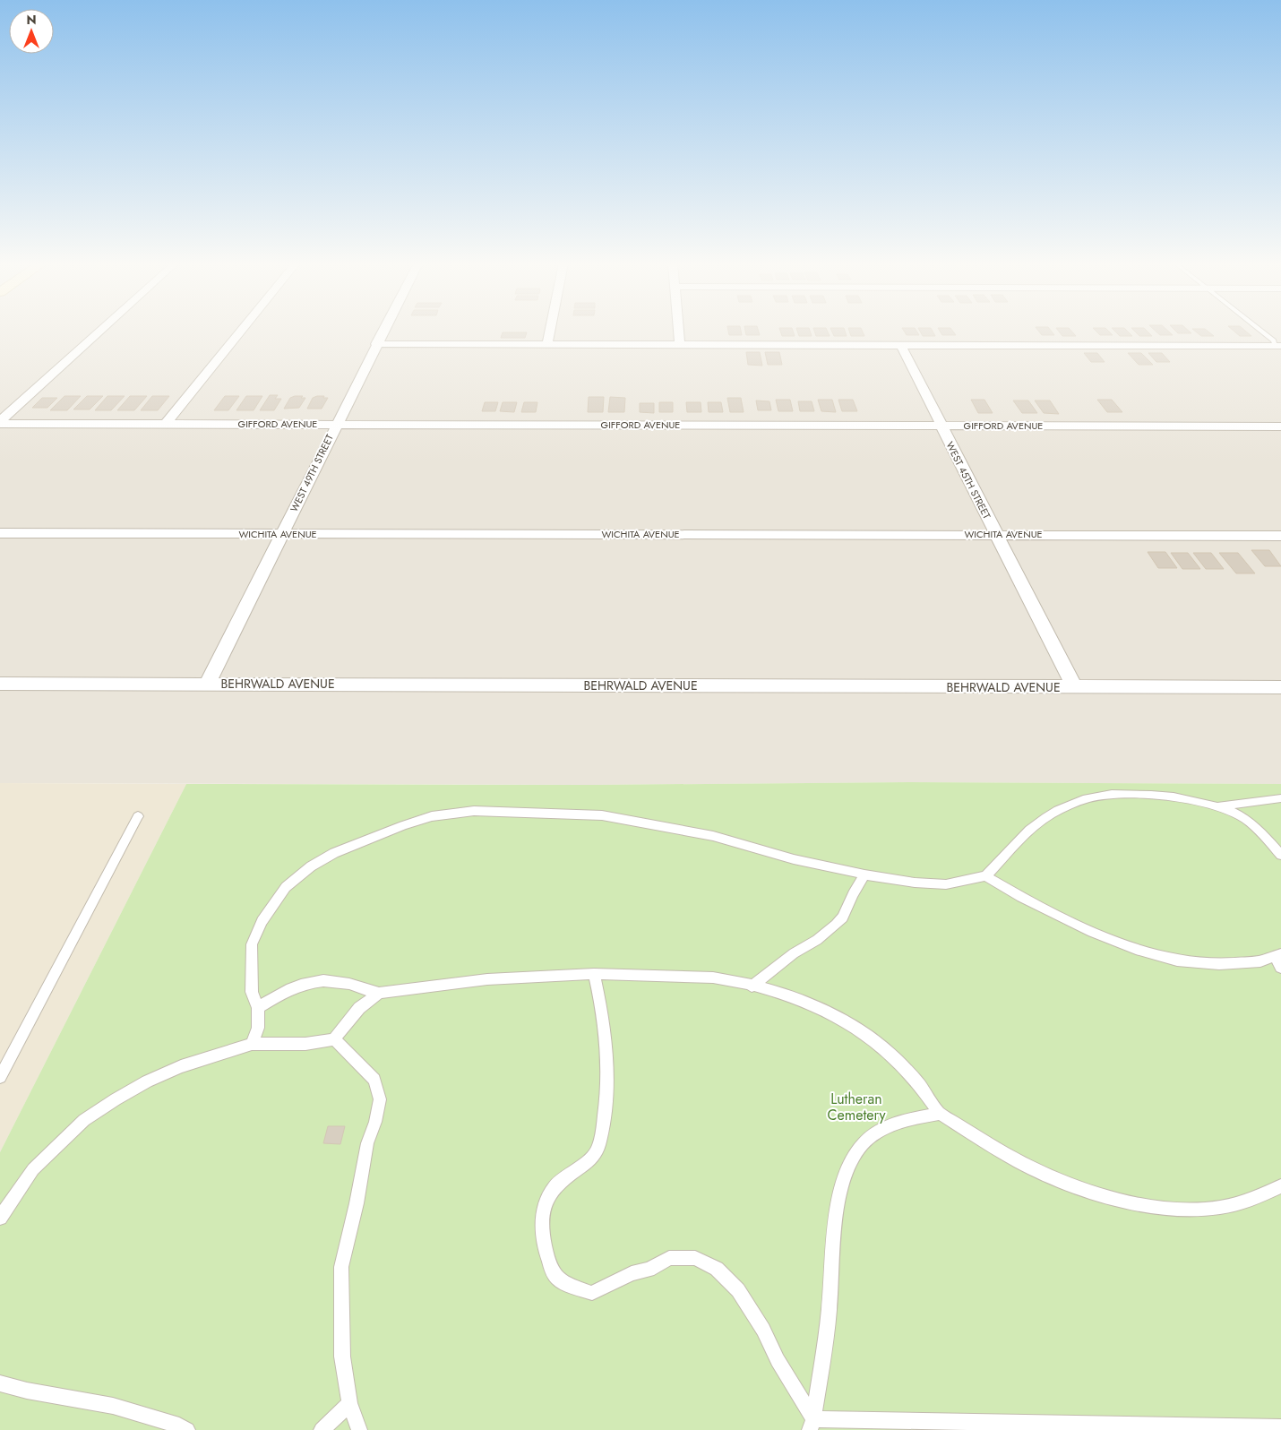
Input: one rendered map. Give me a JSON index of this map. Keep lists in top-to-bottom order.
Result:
{
  "streets": {
    "street": [
      "GIFFORD AVENUE",
      "WEST 49TH STREET",
      "WEST 45TH STREET",
      "WICHITA AVENUE",
      "BEHRWALD AVENUE"
    ]
  },
  "crossings": [
    ["GIFFORD AVENUE", "WEST 49TH STREET"],
    ["GIFFORD AVENUE", "WEST 45TH STREET"],
    ["WEST 49TH STREET", "WICHITA AVENUE"],
    ["WEST 49TH STREET", "BEHRWALD AVENUE"],
    ["WEST 45TH STREET", "WICHITA AVENUE"],
    ["WEST 45TH STREET", "BEHRWALD AVENUE"]
  ],
  "parks": ["Lutheran Cemetery"],
  "north": "top"
}
